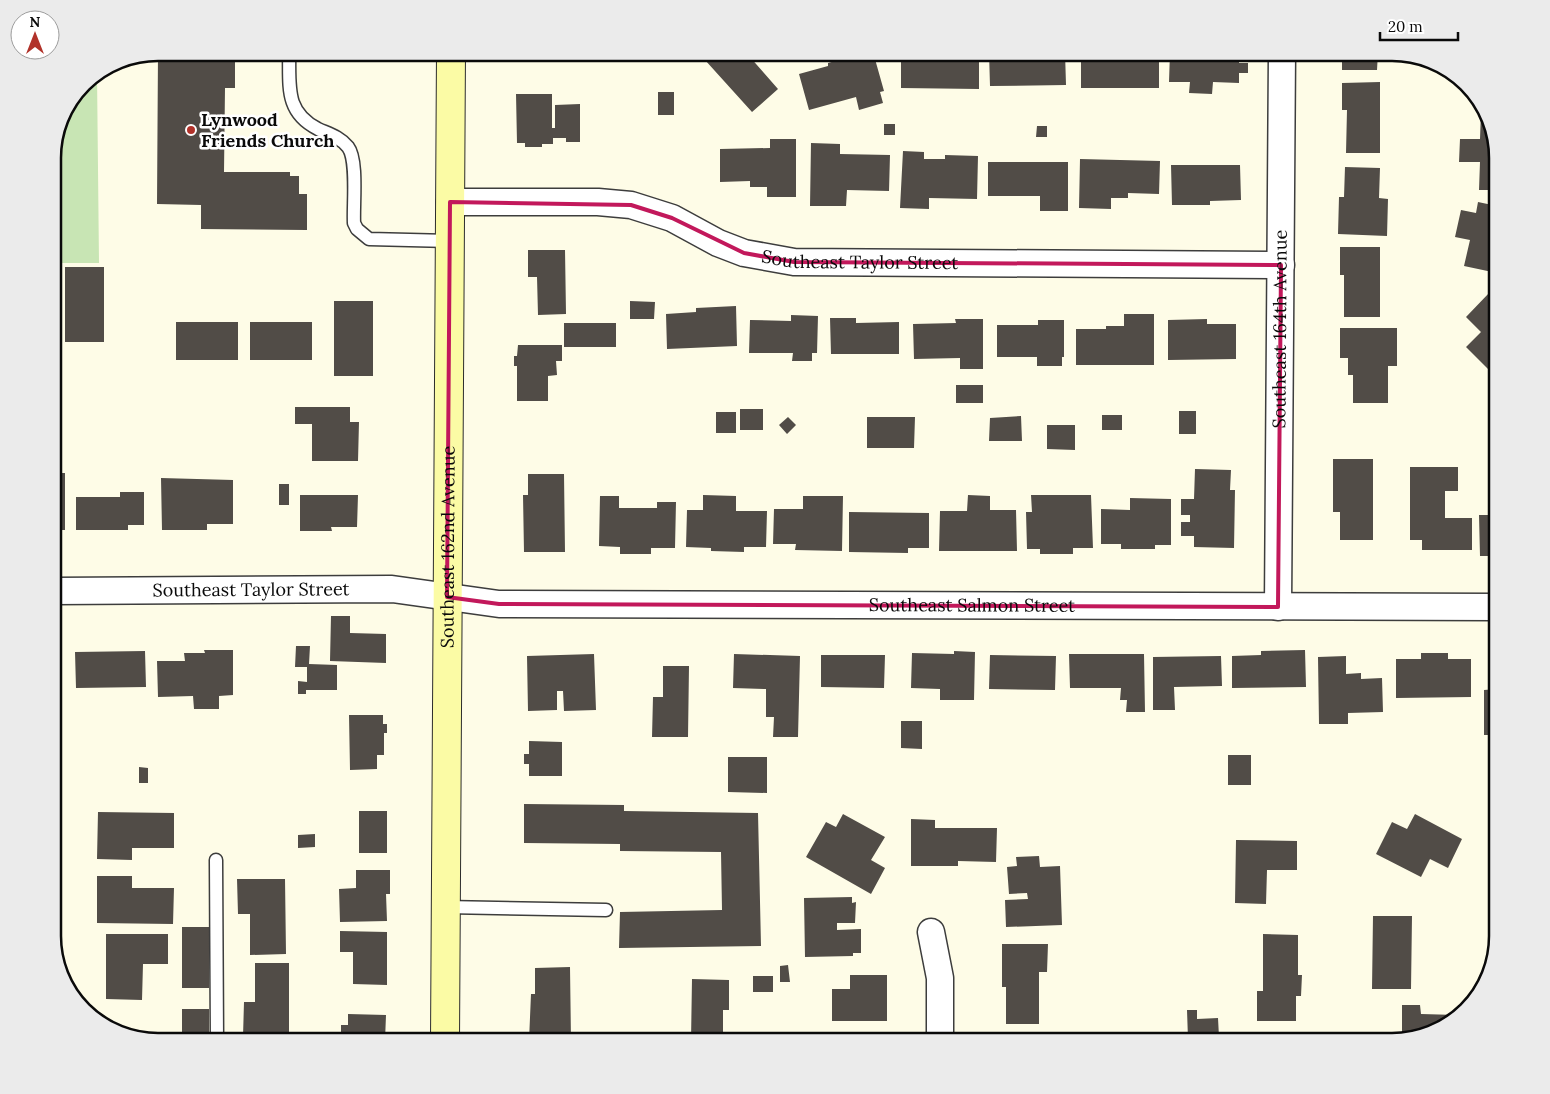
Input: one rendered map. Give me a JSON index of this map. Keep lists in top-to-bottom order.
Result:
{
  "streets": {
    "main road": ["Southeast 162nd Avenue"],
    "street": ["Southeast Taylor Street", "Southeast 164th Avenue", "Southeast Salmon Street"]
  },
  "crossings": [
    ["Southeast Taylor Street", "Southeast 164th Avenue"],
    ["Southeast Taylor Street", "Southeast 162nd Avenue"],
    ["Southeast Taylor Street", "Southeast Salmon Street"],
    ["Southeast 164th Avenue", "Southeast Salmon Street"],
    ["Southeast 162nd Avenue", "Southeast Salmon Street"]
  ],
  "places": ["Lynwood Friends Church"],
  "scale_bar": "20 m",
  "north": "top"
}
